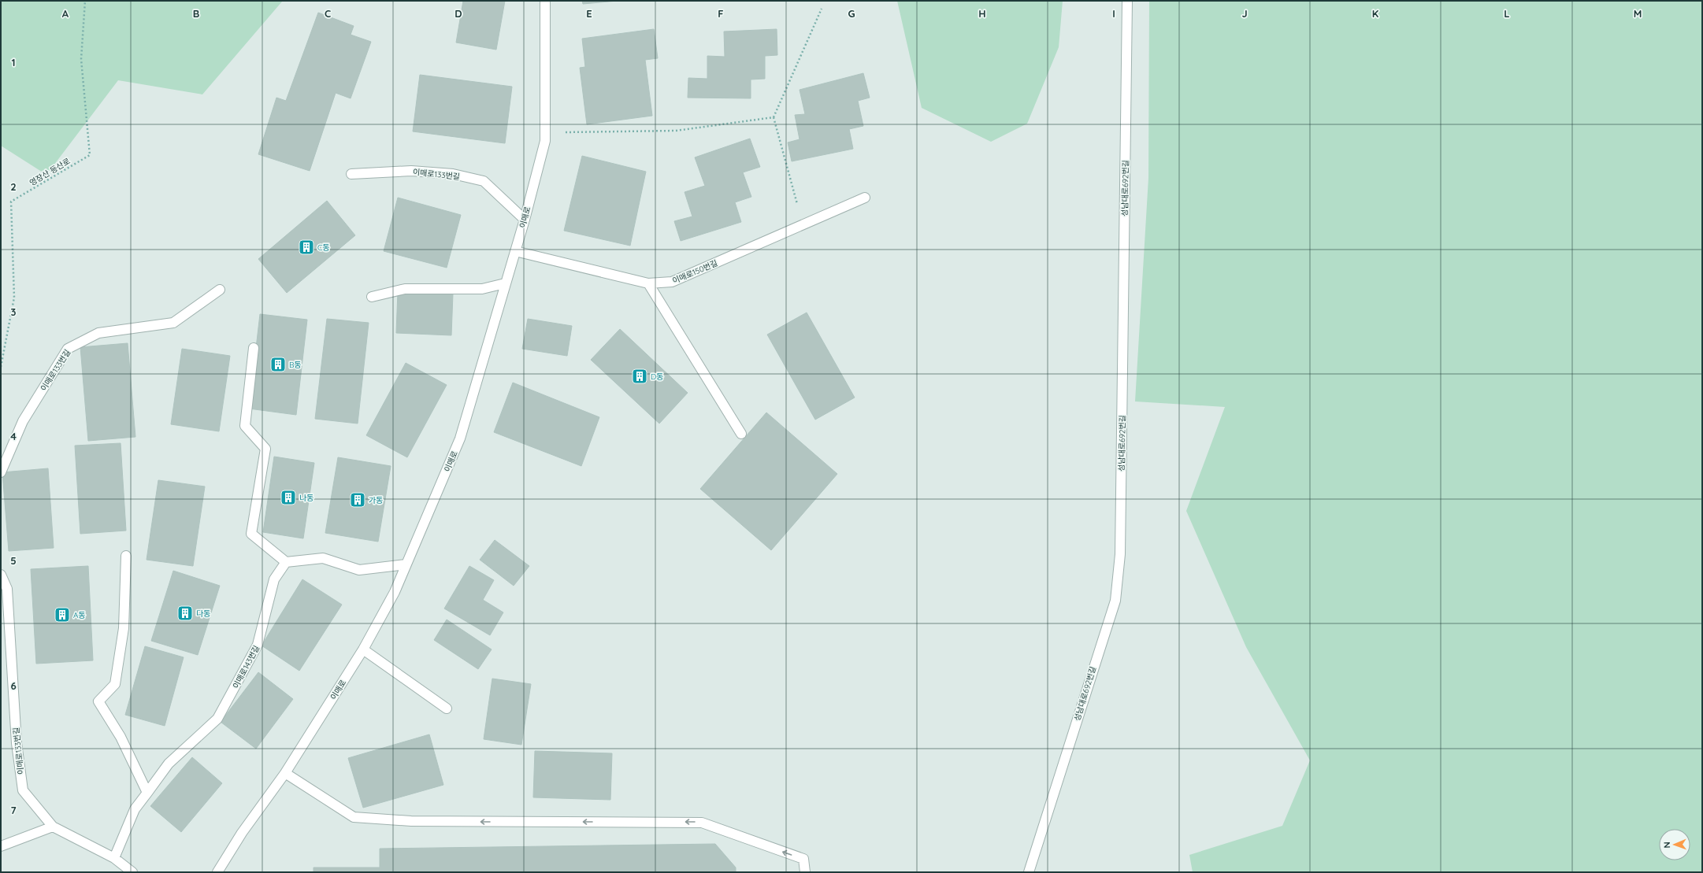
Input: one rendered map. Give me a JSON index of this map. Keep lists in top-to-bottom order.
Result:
{
  "streets": {
    "street": [
      "이매로133번길",
      "성남대로692번길",
      "이매로",
      "이매로150번길",
      "이매로143번길"
    ],
    "path": ["영장산 등산로"]
  },
  "crossings": [
    ["이매로133번길", "이매로"],
    ["이매로133번길", "이매로143번길"],
    ["이매로", "이매로150번길"]
  ],
  "places": {
    "building": [
      "C동",
      "B동",
      "D동",
      "나동",
      "가동",
      "다동",
      "A동"
    ]
  },
  "north": "left",
  "grid": {
    "columns": [
      "A",
      "B",
      "C",
      "D",
      "E",
      "F",
      "G",
      "H",
      "I",
      "J",
      "K",
      "L",
      "M"
    ],
    "rows": [
      "1",
      "2",
      "3",
      "4",
      "5",
      "6",
      "7"
    ]
  }
}
